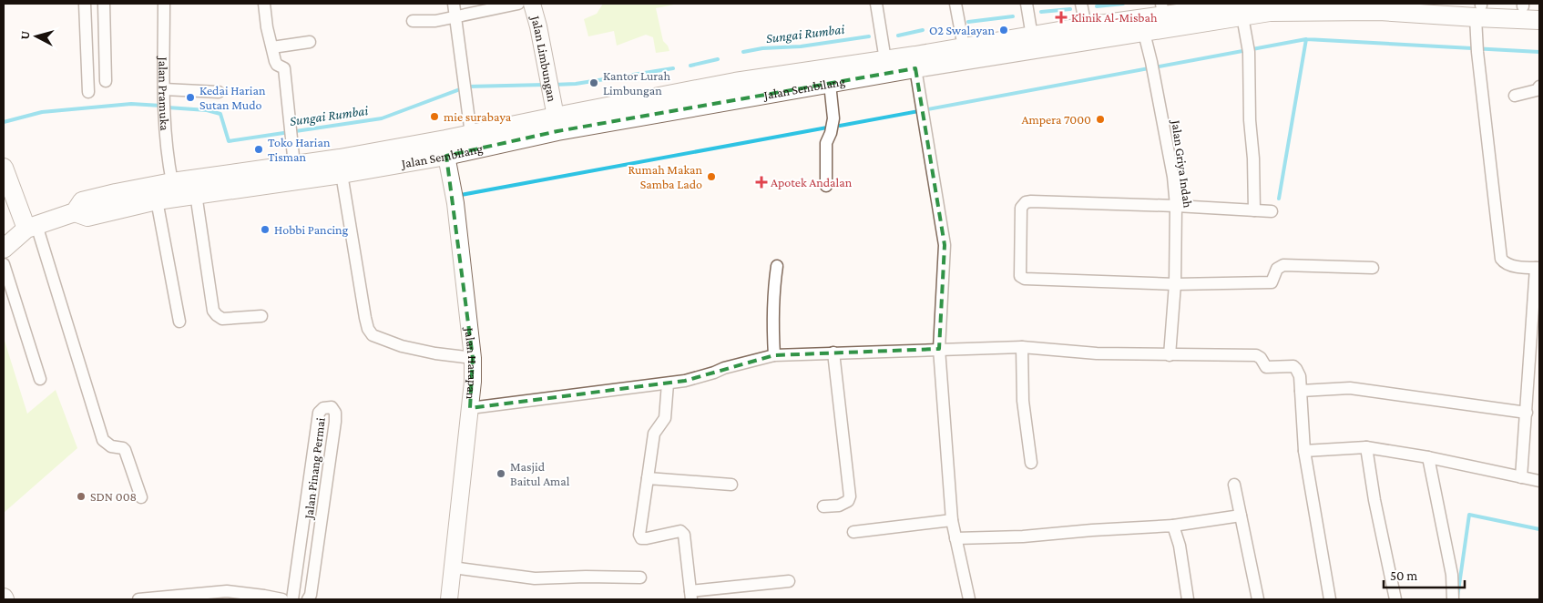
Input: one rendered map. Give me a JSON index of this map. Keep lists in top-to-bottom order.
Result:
{
  "streets": {
    "main road": ["Jalan Sembilang"],
    "street": [
      "Jalan Limbungan",
      "Jalan Pramuka",
      "Jalan Griya Indah",
      "Jalan Harapan",
      "Jalan Pinang Permai"
    ]
  },
  "crossings": [
    ["Jalan Limbungan", "Jalan Sembilang"],
    ["Jalan Sembilang", "Jalan Pramuka"],
    ["Jalan Sembilang", "Jalan Griya Indah"],
    ["Jalan Sembilang", "Jalan Harapan"]
  ],
  "water": ["Sungai Rumbai"],
  "places": {
    "health": ["Klinik Al-Misbah", "Apotek Andalan"],
    "other": [
      "O2 Swalayan",
      "Kantor Lurah Limbungan",
      "Kedai Harian Sutan Mudo",
      "mie surabaya",
      "Ampera 7000",
      "Toko Harian Tisman",
      "Rumah Makan Samba Lado",
      "Hobbi Pancing",
      "Masjid Baitul Amal",
      "SDN 008"
    ]
  },
  "scale_bar": "50 m",
  "north": "left"
}
